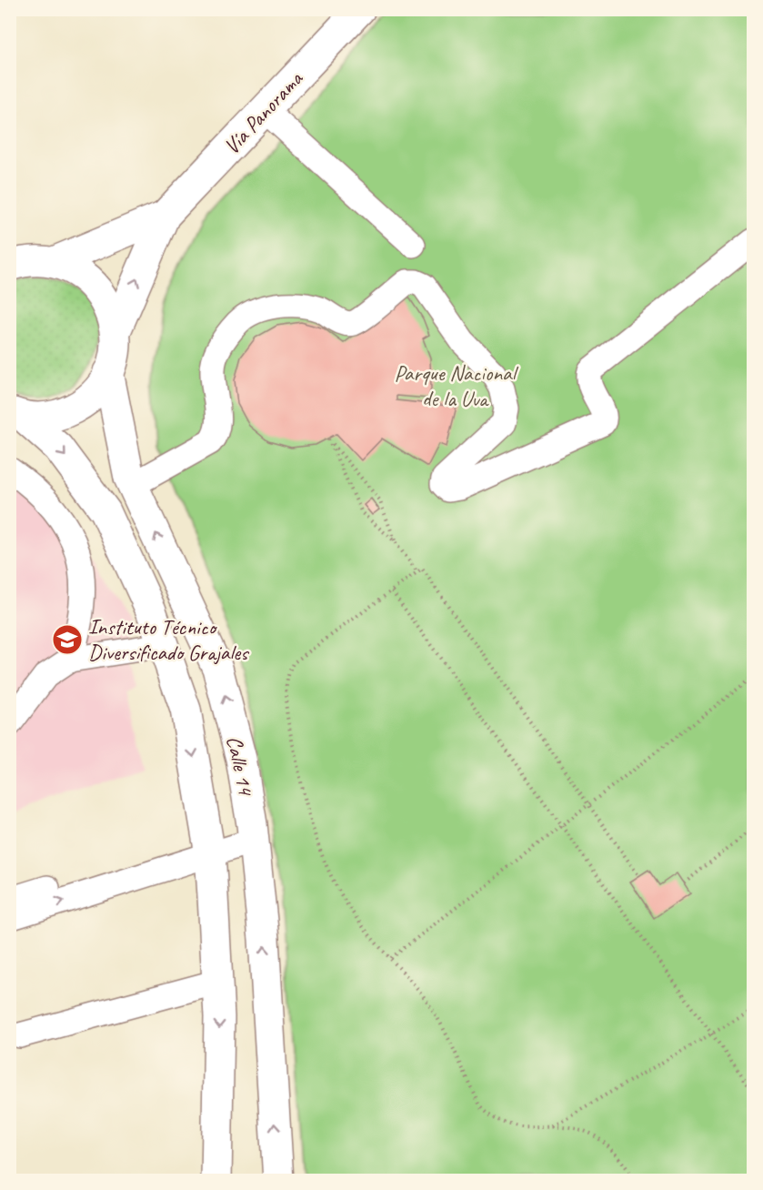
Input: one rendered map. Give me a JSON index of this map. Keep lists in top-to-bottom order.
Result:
{
  "streets": {
    "main road": ["Vía Panorama", "Calle 14"]
  },
  "parks": ["Parque Nacional de la Uva"],
  "places": {
    "school or university": ["Instituto Técnico Diversificado Grajales"]
  }
}
